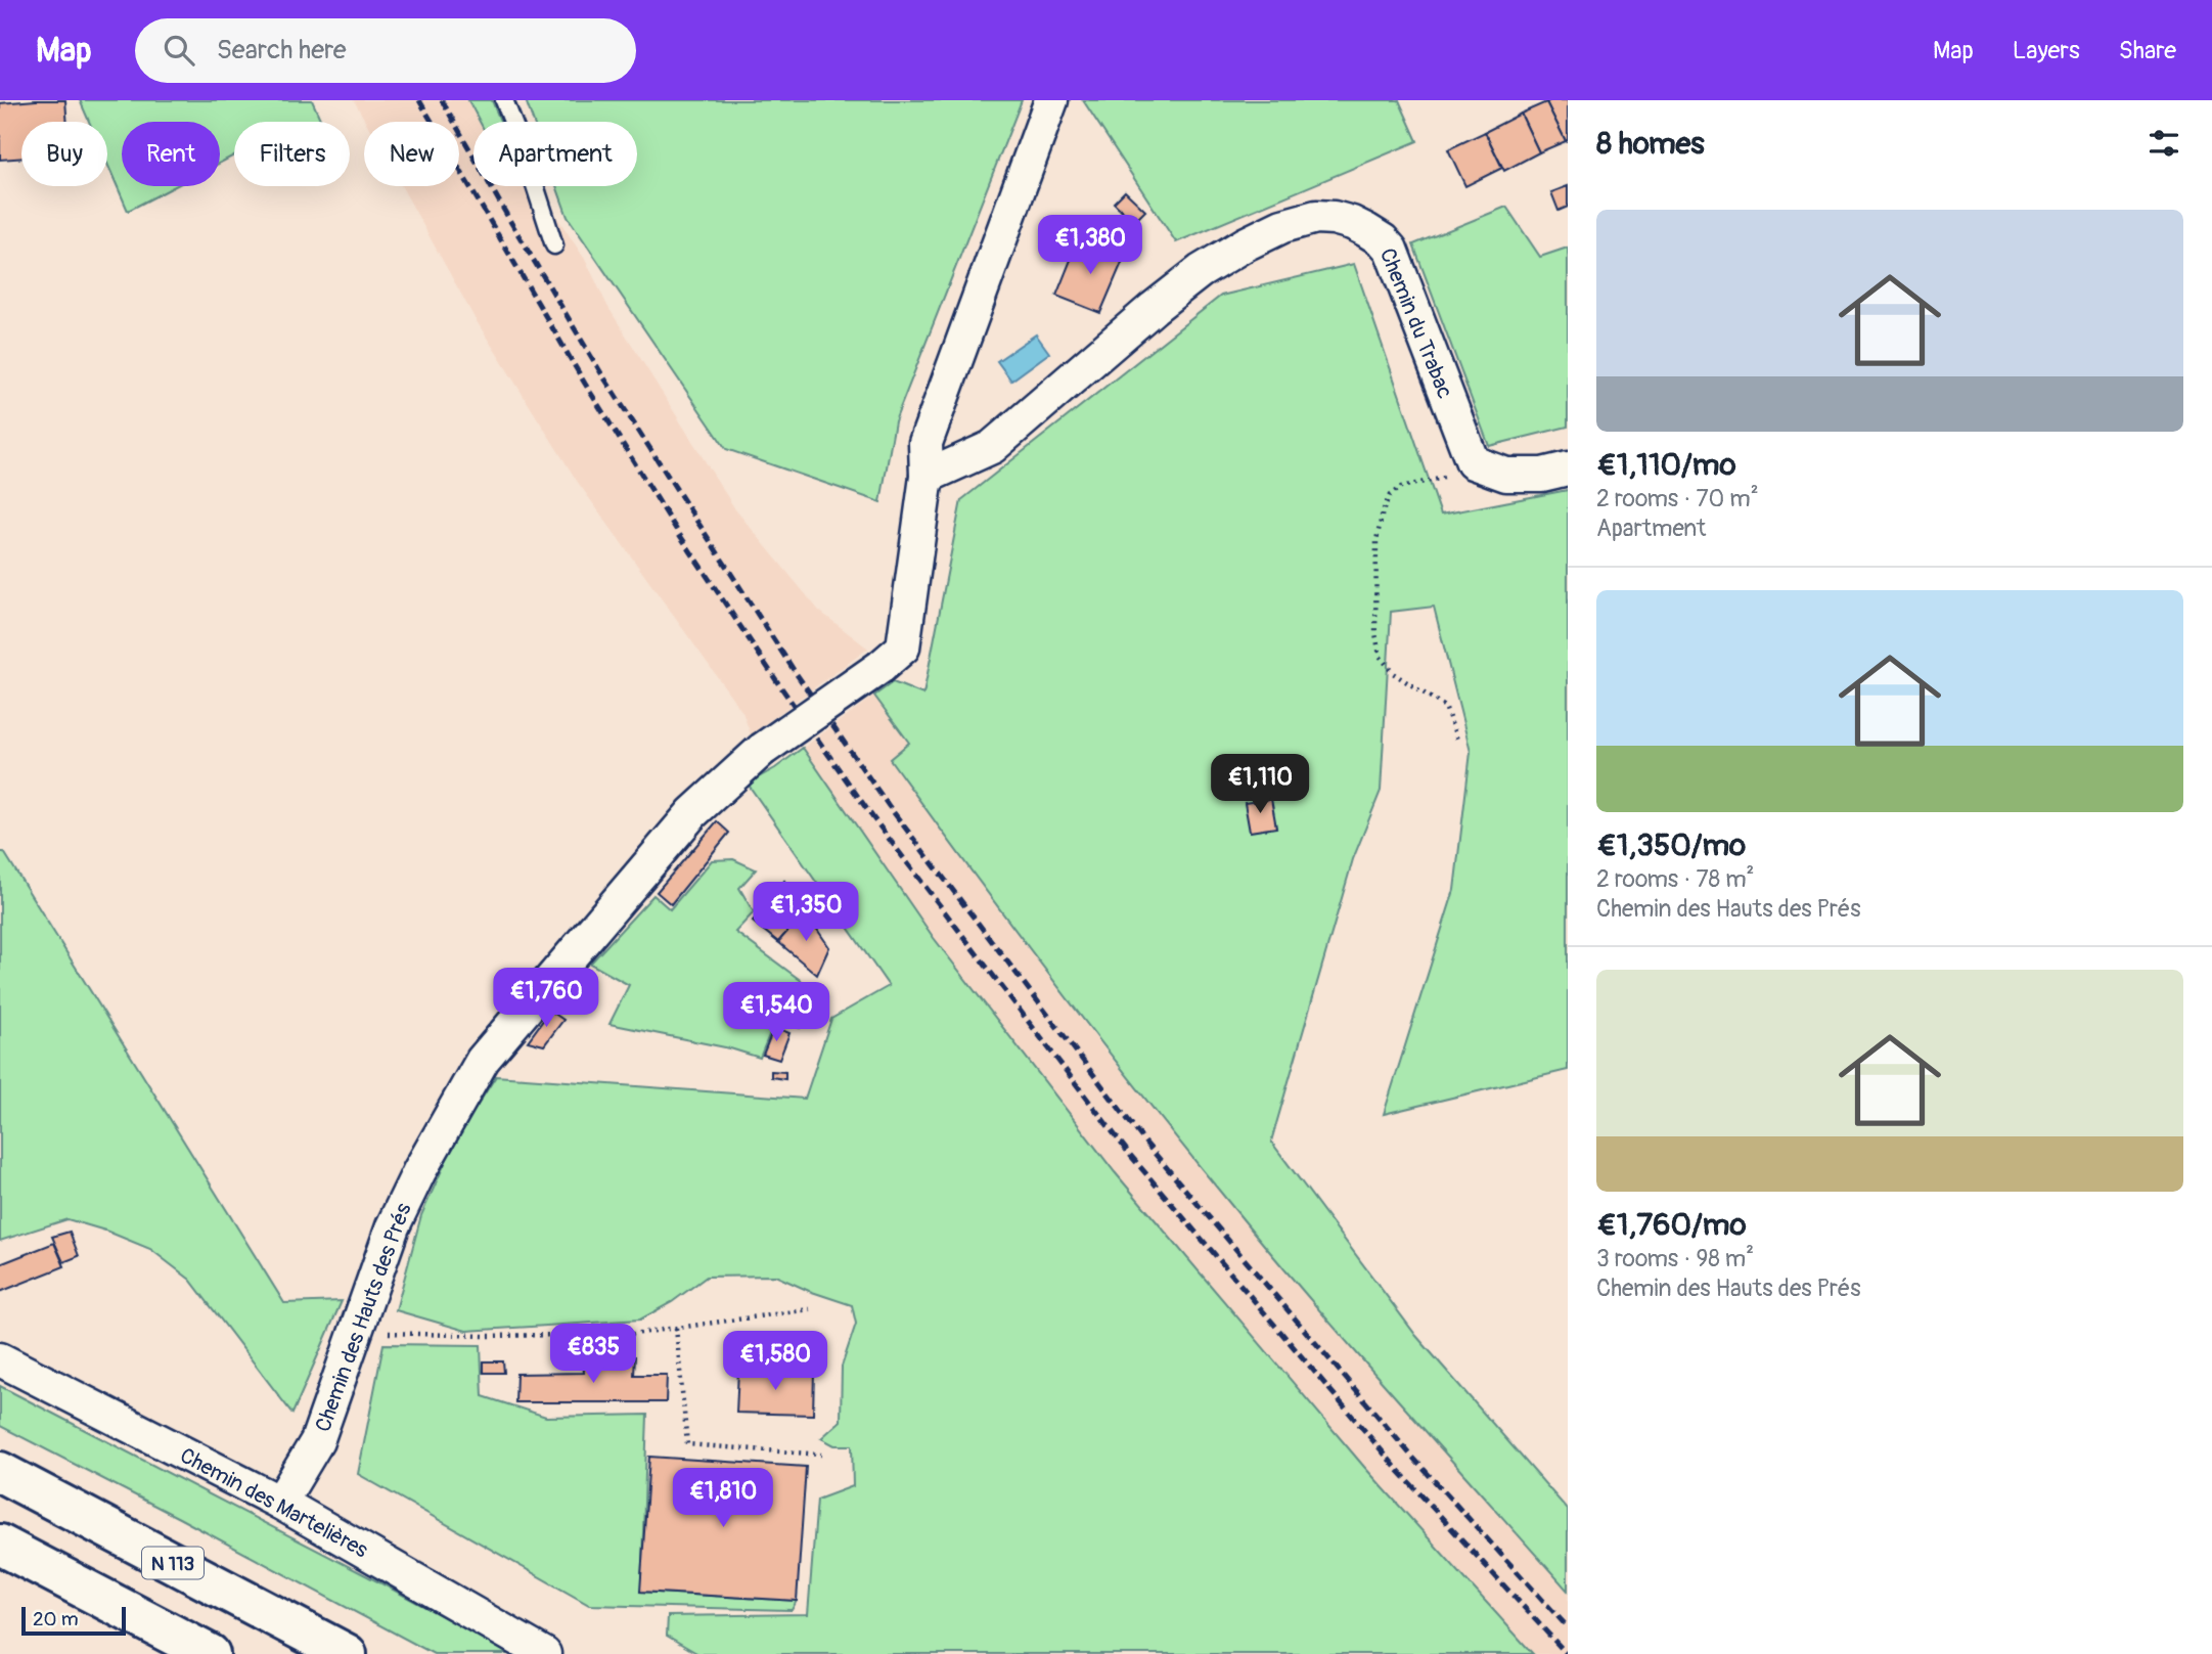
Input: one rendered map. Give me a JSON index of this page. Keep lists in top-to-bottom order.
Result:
{
  "streets": {
    "highway": ["N 113"],
    "street": ["Chemin du Trabac", "Chemin des Hauts des Prés", "Chemin des Martelières"]
  },
  "crossings": [
    ["Chemin du Trabac", "Chemin des Hauts des Prés"],
    ["Chemin des Hauts des Prés", "Chemin des Martelières"]
  ],
  "scale_bar": "20 m",
  "page": {
    "header": "Map",
    "search": "Search here",
    "nav": ["Map", "Layers", "Share"],
    "heading": "8 homes",
    "chip": [
      "Buy",
      "Rent",
      "Filters",
      "New",
      "Apartment"
    ],
    "list": [
      {
        "name": "€1,110/mo",
        "note": "2 rooms · 70 m² · Apartment"
      },
      {
        "name": "€1,350/mo",
        "note": "2 rooms · 78 m² · Chemin des Hauts des Prés"
      },
      {
        "name": "€1,760/mo",
        "note": "3 rooms · 98 m² · Chemin des Hauts des Prés"
      }
    ],
    "price": [
      "€1,380",
      "€1,110",
      "€1,350",
      "€1,760",
      "€1,540",
      "€835",
      "€1,580",
      "€1,810"
    ],
    "scale": "20 m"
  }
}
